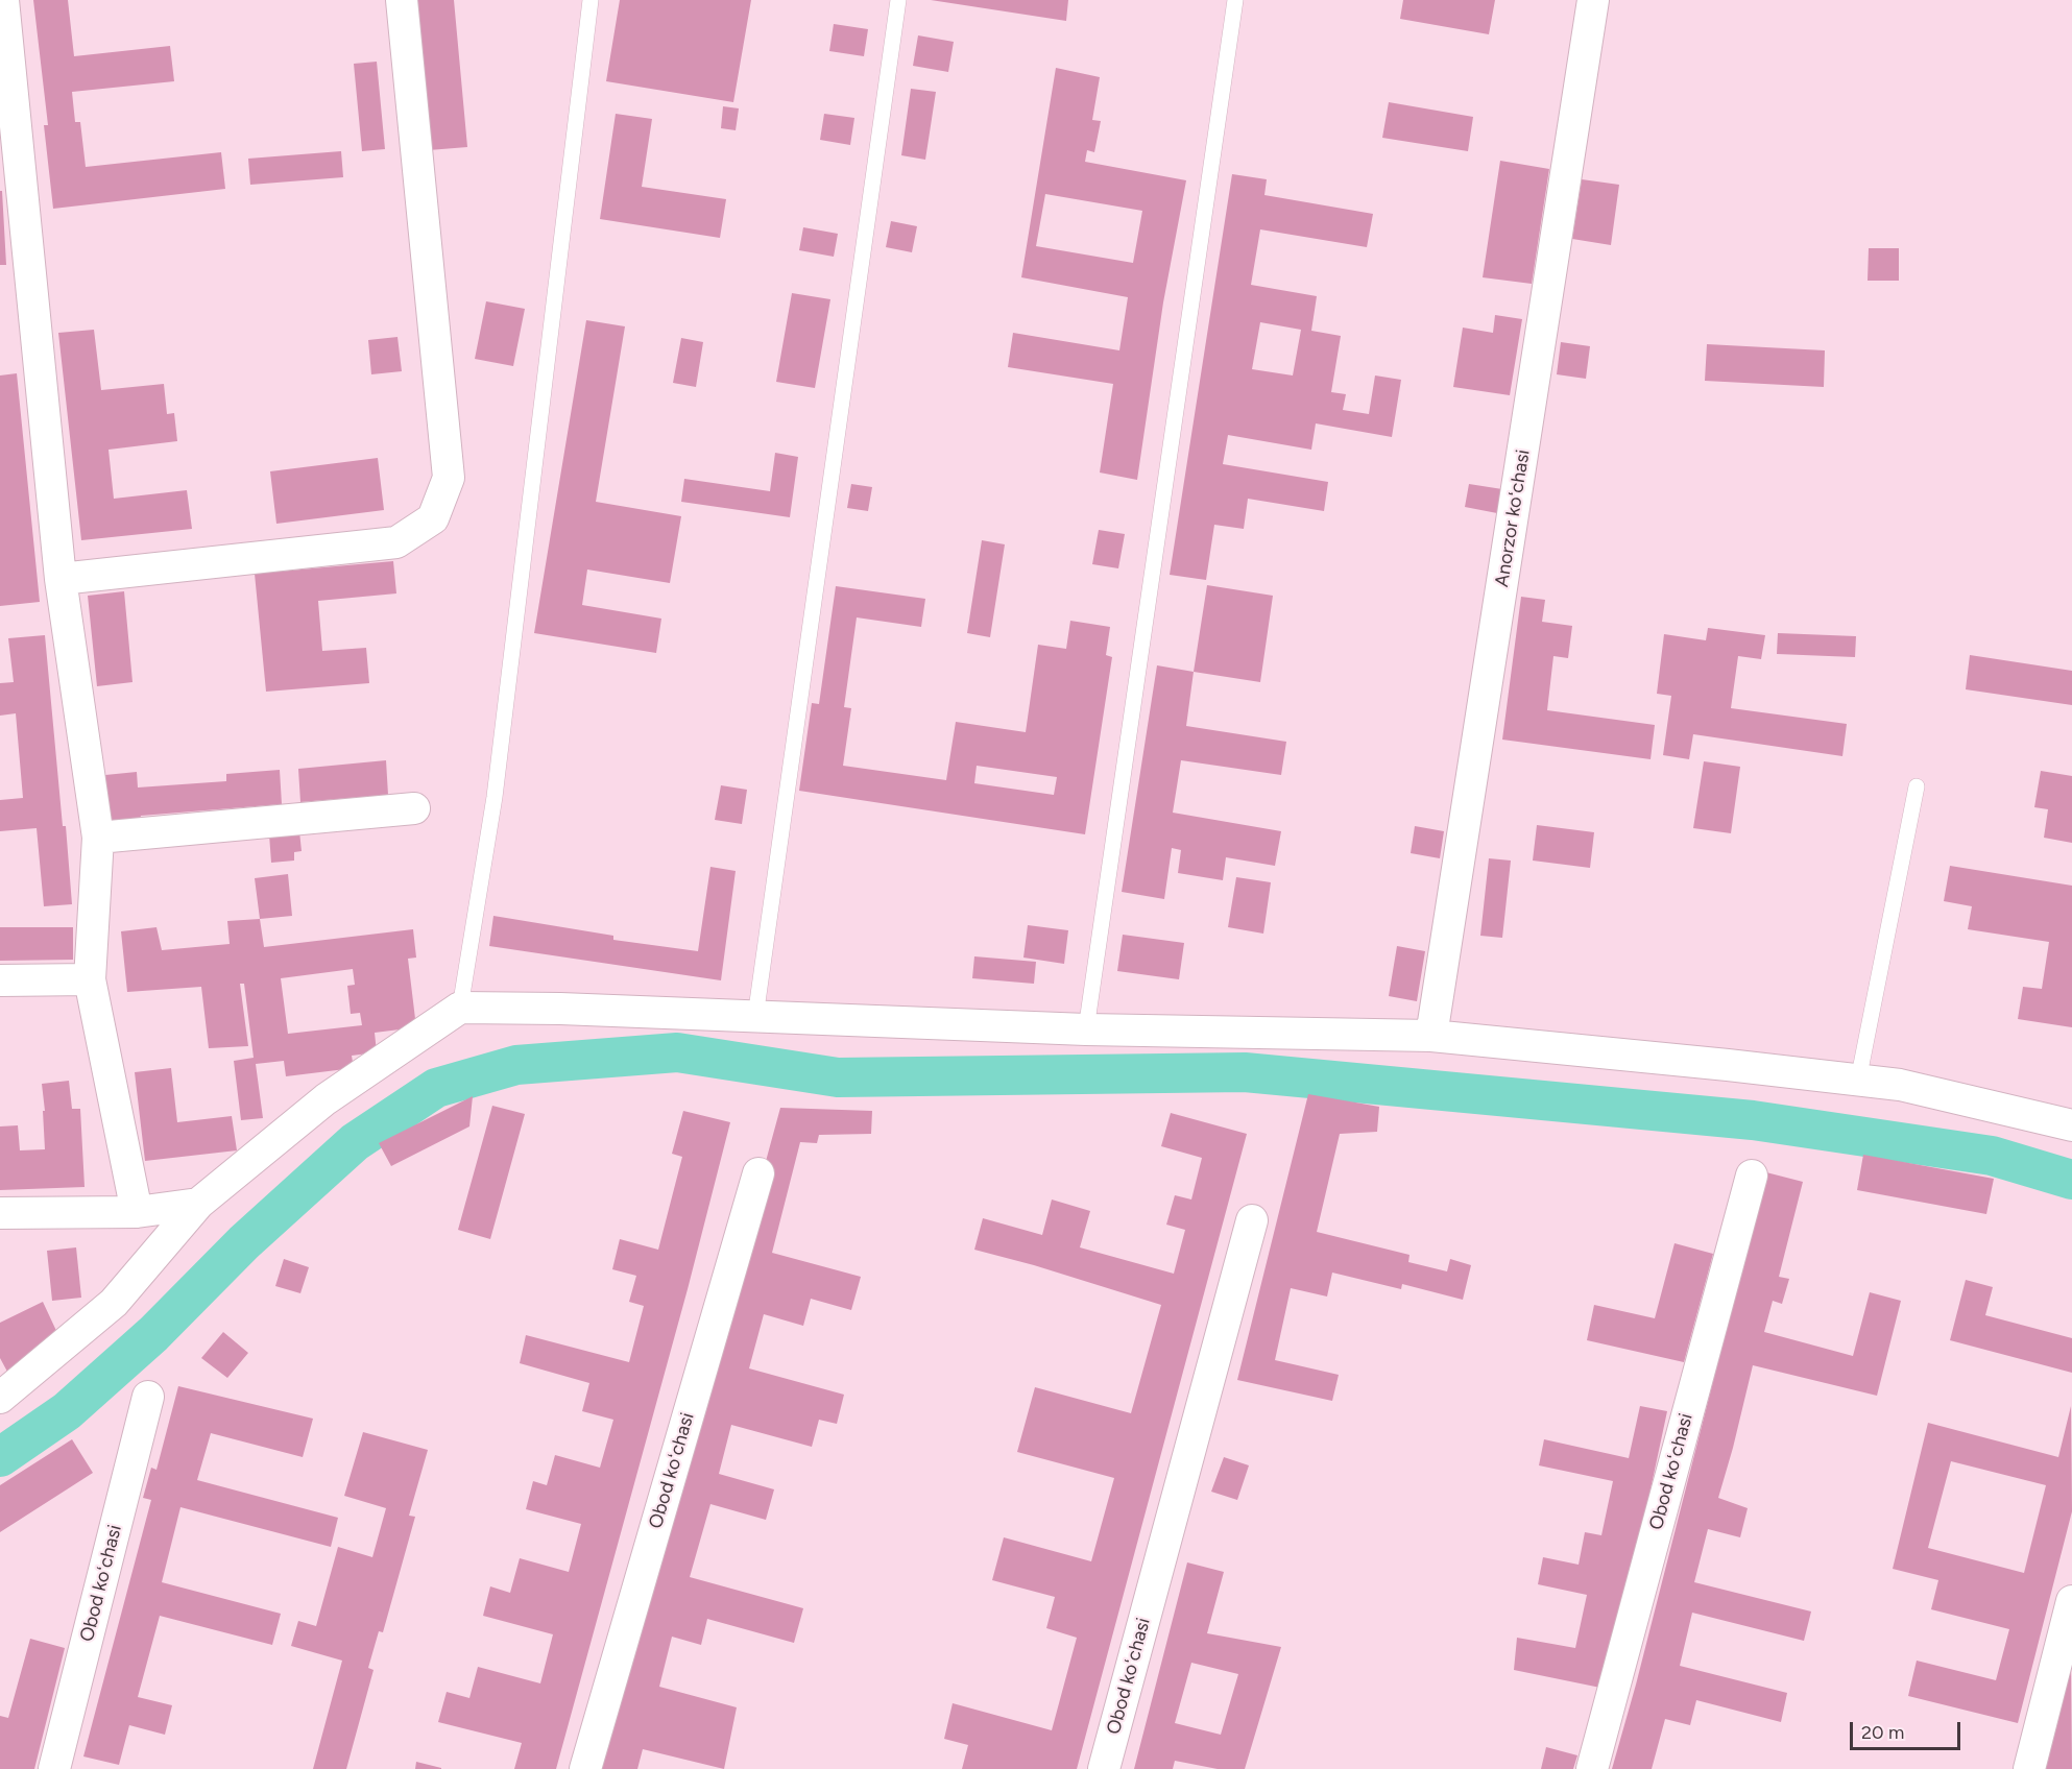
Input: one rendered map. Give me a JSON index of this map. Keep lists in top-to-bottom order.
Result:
{
  "streets": {
    "street": ["Anorzor koʻchasi", "Obod koʻchasi"]
  },
  "scale_bar": "20 m"
}
